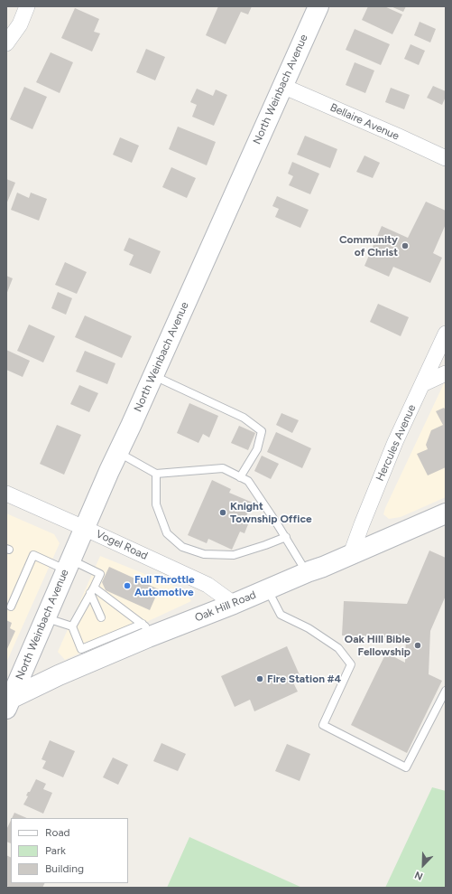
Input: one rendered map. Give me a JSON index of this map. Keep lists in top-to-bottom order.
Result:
{
  "streets": {
    "main road": ["North Weinbach Avenue", "Oak Hill Road"],
    "street": ["Bellaire Avenue", "Hercules Avenue", "Vogel Road"]
  },
  "crossings": [
    ["North Weinbach Avenue", "Bellaire Avenue"],
    ["North Weinbach Avenue", "Vogel Road"],
    ["North Weinbach Avenue", "Oak Hill Road"],
    ["Hercules Avenue", "Oak Hill Road"],
    ["Vogel Road", "Oak Hill Road"]
  ],
  "places": [
    "Community of Christ",
    "Knight Township Office",
    "Full Throttle Automotive",
    "Oak Hill Bible Fellowship",
    "Fire Station #4"
  ],
  "legend": ["Road", "Park", "Building"],
  "north": "bottom left"
}
